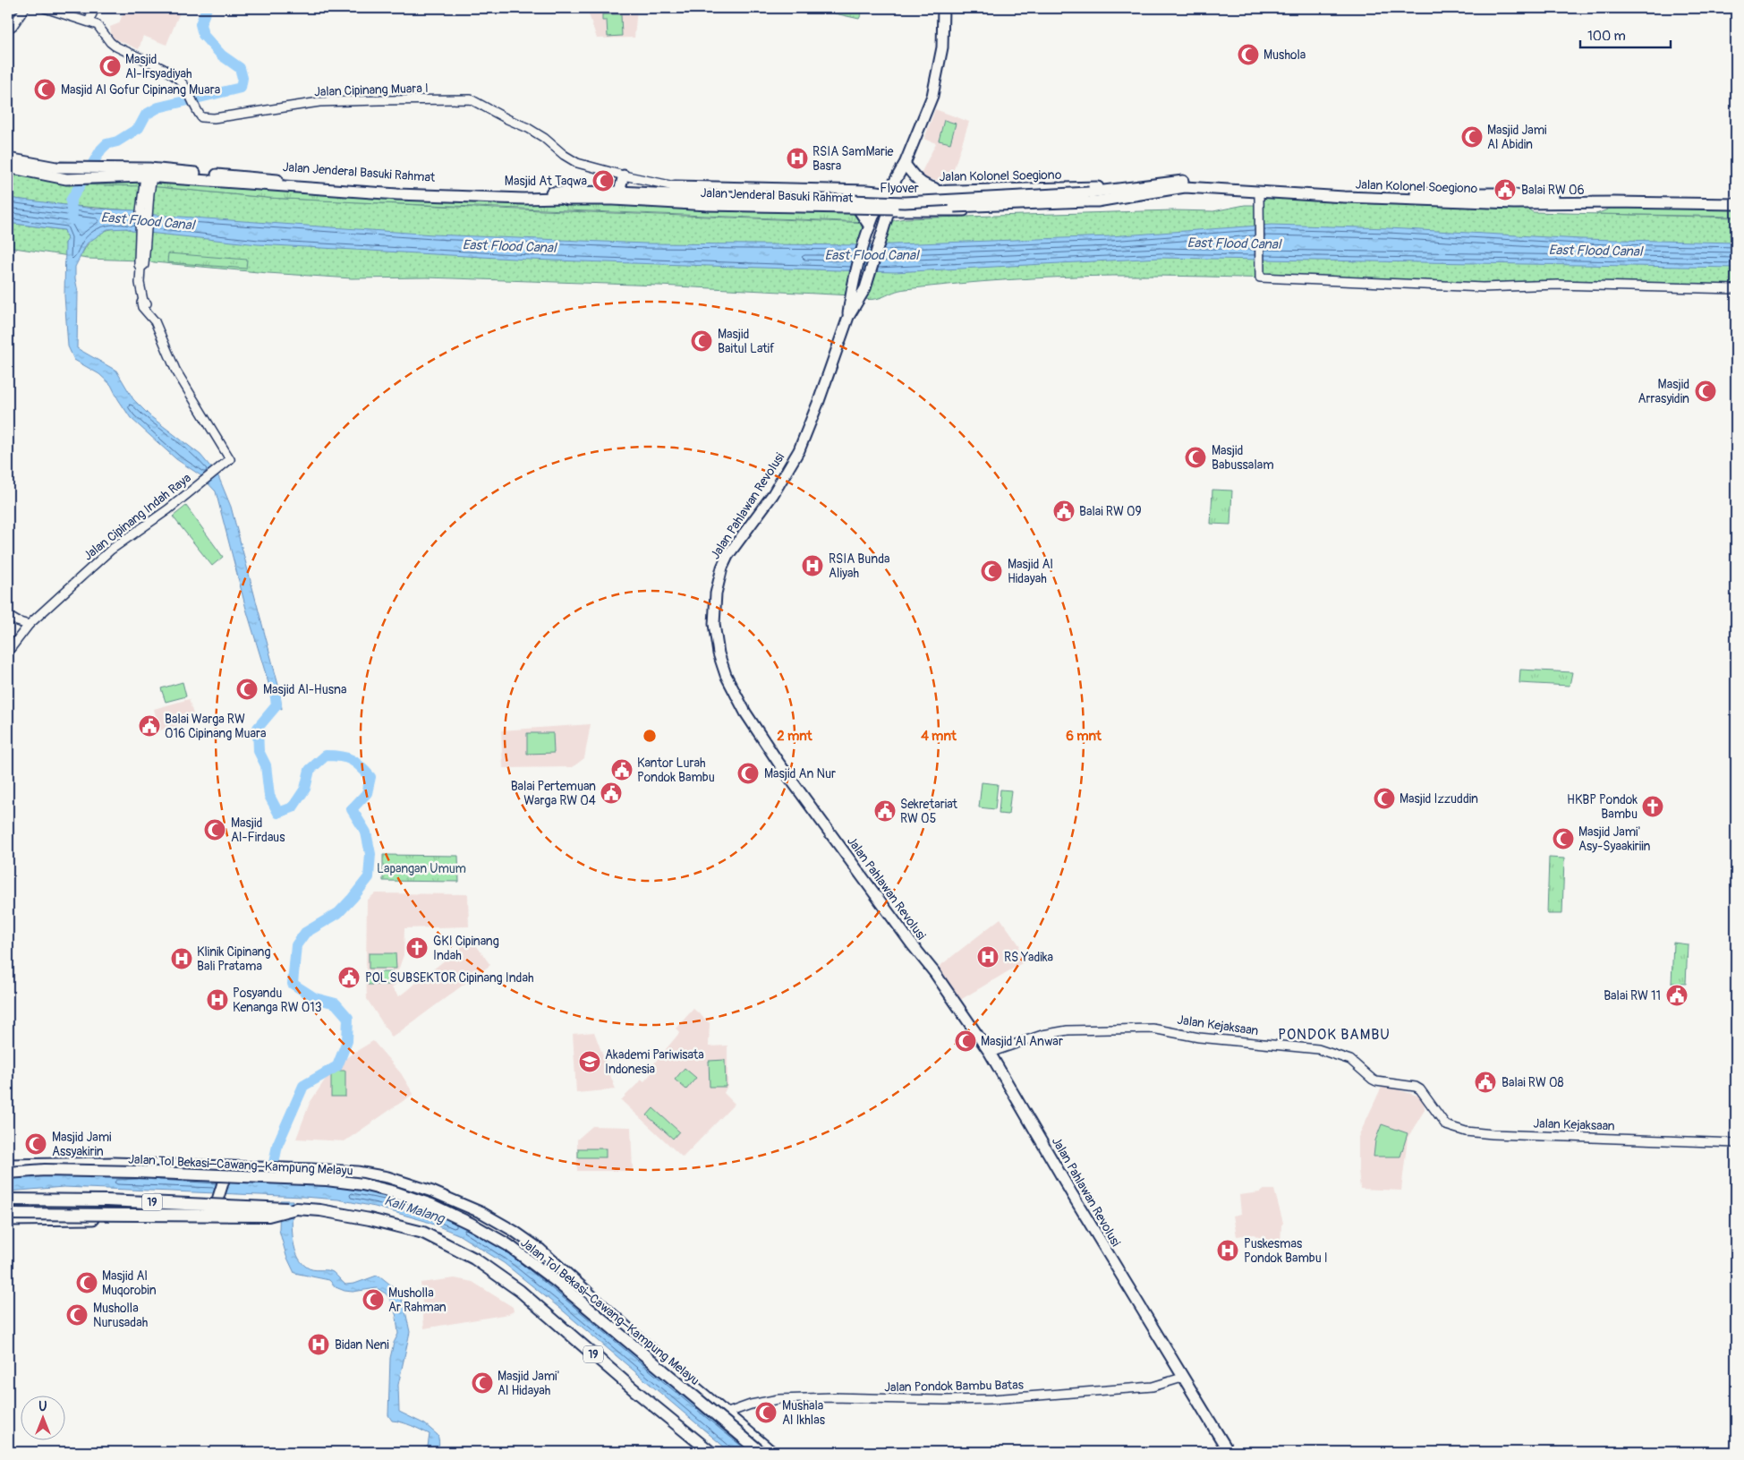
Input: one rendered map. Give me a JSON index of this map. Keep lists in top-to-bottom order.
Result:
{
  "streets": {
    "highway": ["Jalan Tol Bekasi–Cawang–Kampung Melayu", "19"],
    "main road": [
      "Jalan Jenderal Basuki Rahmat",
      "Jalan Kolonel Soegiono",
      "Flyover",
      "Jalan Pahlawan Revolusi"
    ],
    "street": [
      "Jalan Cipinang Muara I",
      "Jalan Cipinang Indah Raya",
      "Jalan Kejaksaan",
      "Jalan Pondok Bambu Batas"
    ]
  },
  "crossings": [
    ["Jalan Cipinang Muara I", "Jalan Jenderal Basuki Rahmat"],
    ["Jalan Jenderal Basuki Rahmat", "Jalan Kolonel Soegiono"],
    ["Jalan Jenderal Basuki Rahmat", "Flyover"],
    ["Jalan Jenderal Basuki Rahmat", "Jalan Pahlawan Revolusi"],
    ["Jalan Jenderal Basuki Rahmat", "Jalan Cipinang Indah Raya"],
    ["Jalan Kolonel Soegiono", "Flyover"],
    ["Jalan Kolonel Soegiono", "Jalan Pahlawan Revolusi"],
    ["Jalan Pahlawan Revolusi", "Jalan Kejaksaan"],
    ["Jalan Pahlawan Revolusi", "Jalan Pondok Bambu Batas"]
  ],
  "districts": ["PONDOK BAMBU"],
  "water": ["East Flood Canal", "Kali Malang"],
  "parks": ["Lapangan Umum"],
  "places": {
    "mosque": [
      "Mushola",
      "Masjid Al-Irsyadiyah",
      "Masjid Al Gofur Cipinang Muara",
      "Masjid Jami Al Abidin",
      "Masjid At Taqwa",
      "Masjid Baitul Latif",
      "Masjid Arrasyidin",
      "Masjid Babussalam",
      "Masjid Al Hidayah",
      "Masjid Al-Husna",
      "Masjid An Nur",
      "Masjid Izzuddin",
      "Masjid Al-Firdaus",
      "Masjid Jami' Asy-Syaakiriin",
      "Masjid Al Anwar",
      "Masjid Jami Assyakirin",
      "Masjid Al Muqorobin",
      "Musholla Ar Rahman",
      "Musholla Nurusadah",
      "Masjid Jami' Al Hidayah",
      "Mushala Al Ikhlas"
    ],
    "hospital": [
      "RSIA SamMarie Basra",
      "RSIA Bunda Aliyah",
      "RS Yadika",
      "Klinik Cipinang Bali Pratama",
      "Posyandu Kenanga RW 013",
      "Puskesmas Pondok Bambu I",
      "Bidan Neni"
    ],
    "public building": [
      "Balai RW 06",
      "Balai RW 09",
      "Balai Warga RW 016 Cipinang Muara",
      "Kantor Lurah Pondok Bambu",
      "Balai Pertemuan Warga RW 04",
      "Sekretariat RW 05",
      "POL SUBSEKTOR Cipinang Indah",
      "Balai RW 11",
      "Balai RW 08"
    ],
    "church": ["HKBP Pondok Bambu", "GKI Cipinang Indah"],
    "school or university": ["Akademi Pariwisata Indonesia"]
  },
  "scale_bar": "100 m",
  "north": "top",
  "rings": ["2 mnt", "4 mnt", "6 mnt"]
}
